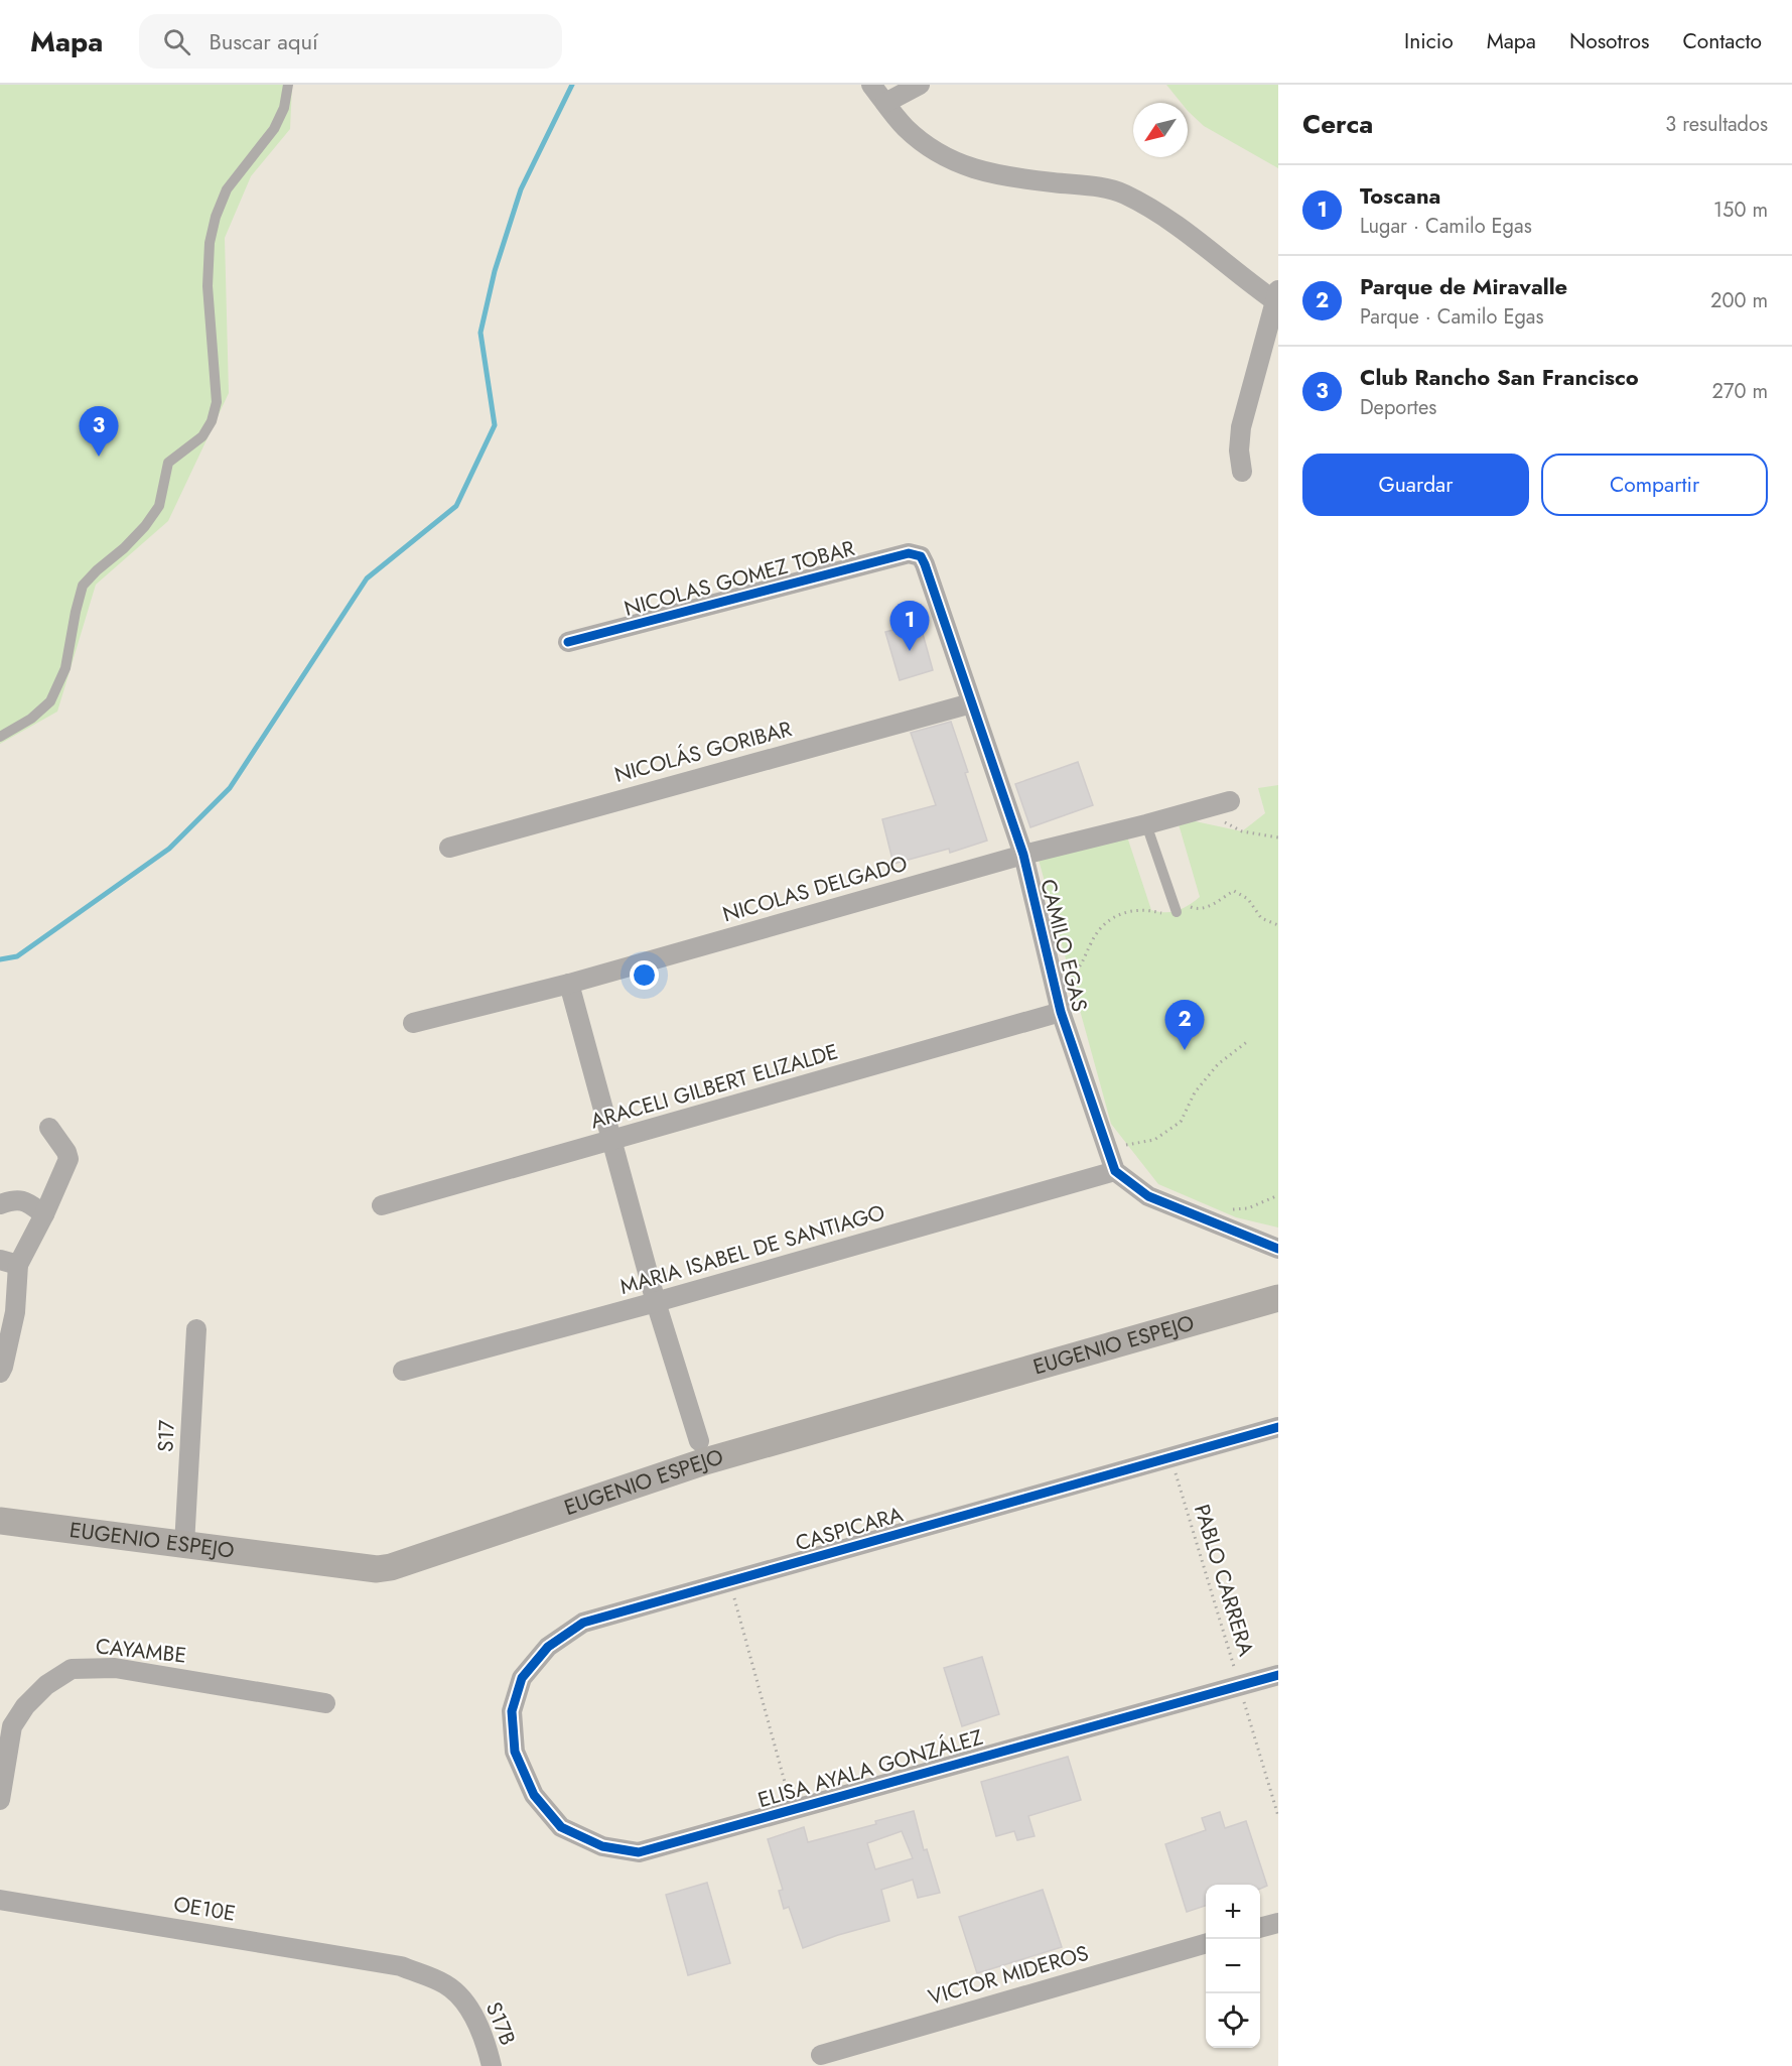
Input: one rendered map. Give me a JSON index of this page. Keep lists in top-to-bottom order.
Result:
{
  "streets": {
    "street": [
      "NICOLAS GOMEZ TOBAR",
      "NICOLÁS GORIBAR",
      "NICOLAS DELGADO",
      "CAMILO EGAS",
      "ARACELI GILBERT ELIZALDE",
      "MARIA ISABEL DE SANTIAGO",
      "EUGENIO ESPEJO",
      "S17",
      "CASPICARA",
      "CAYAMBE",
      "ELISA AYALA GONZÁLEZ",
      "OE10E",
      "VICTOR MIDEROS",
      "S17B"
    ],
    "path": ["PABLO CARRERA"]
  },
  "crossings": [
    ["NICOLAS GOMEZ TOBAR", "CAMILO EGAS"],
    ["NICOLÁS GORIBAR", "CAMILO EGAS"],
    ["NICOLAS DELGADO", "CAMILO EGAS"],
    ["CAMILO EGAS", "ARACELI GILBERT ELIZALDE"],
    ["CAMILO EGAS", "MARIA ISABEL DE SANTIAGO"],
    ["EUGENIO ESPEJO", "S17"],
    ["CASPICARA", "PABLO CARRERA"],
    ["CASPICARA", "ELISA AYALA GONZÁLEZ"],
    ["PABLO CARRERA", "ELISA AYALA GONZÁLEZ"],
    ["OE10E", "S17B"]
  ],
  "north": "bottom left",
  "page": {
    "header": "Mapa",
    "search": "Buscar aquí",
    "nav": [
      "Inicio",
      "Mapa",
      "Nosotros",
      "Contacto"
    ],
    "heading": ["Cerca", "3 resultados"],
    "list": [
      {
        "mark": "1",
        "name": "Toscana",
        "note": "Lugar · Camilo Egas",
        "value": "150 m"
      },
      {
        "mark": "2",
        "name": "Parque de Miravalle",
        "note": "Parque · Camilo Egas",
        "value": "200 m"
      },
      {
        "mark": "3",
        "name": "Club Rancho San Francisco",
        "note": "Deportes",
        "value": "270 m"
      }
    ],
    "pins": ["3", "1", "2"],
    "buttons": ["Guardar", "Compartir"],
    "map_buttons": ["+", "−"]
  }
}
